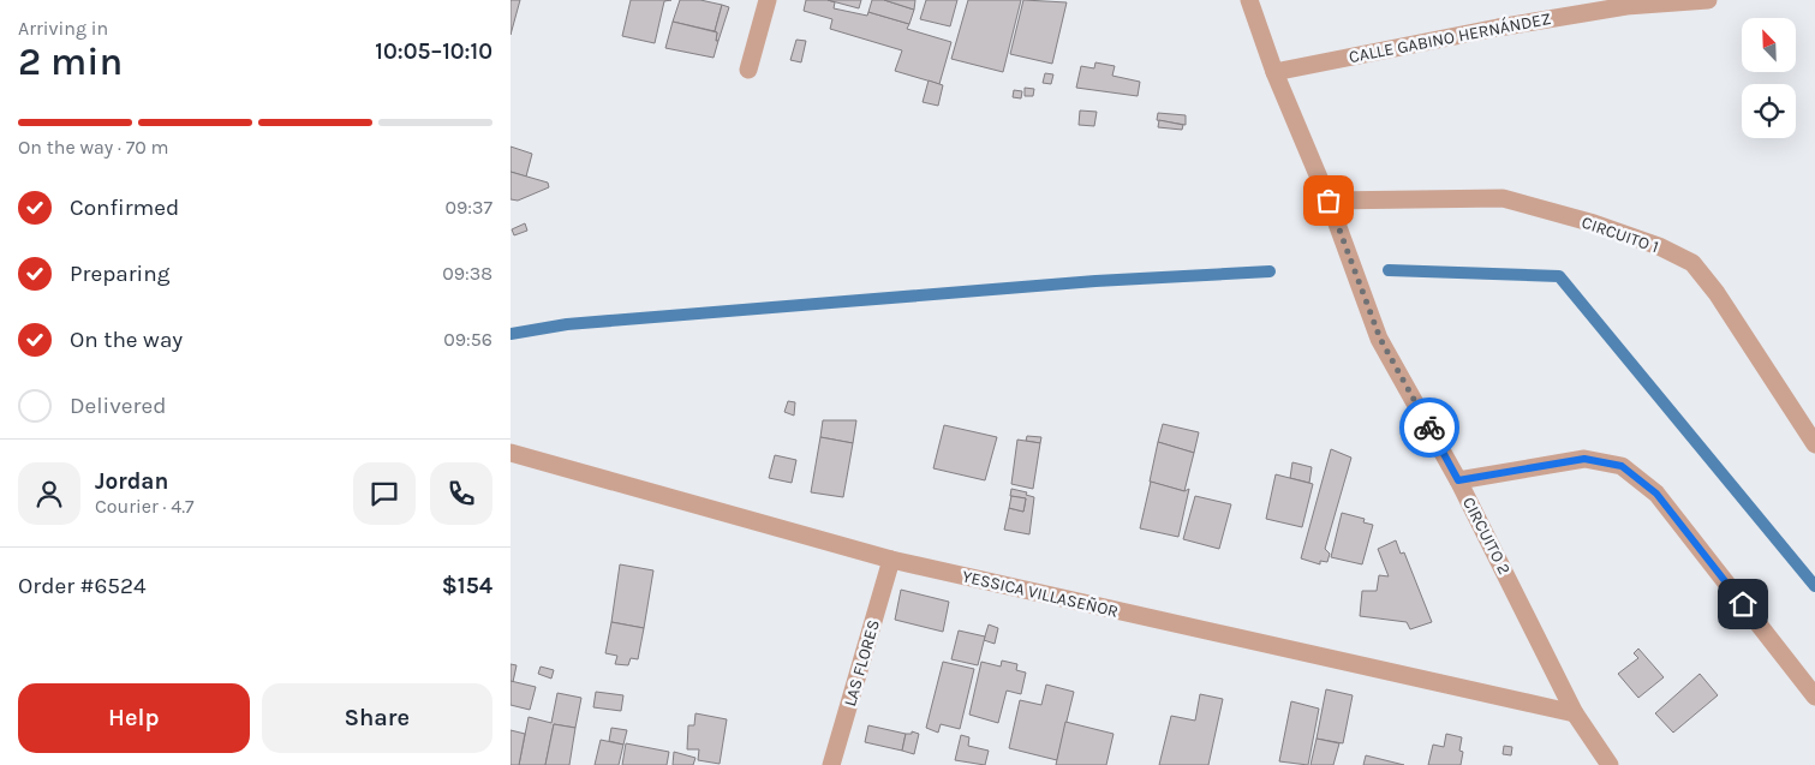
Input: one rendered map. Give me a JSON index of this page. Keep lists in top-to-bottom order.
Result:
{
  "streets": {
    "street": [
      "CALLE GABINO HERNÁNDEZ",
      "CIRCUITO 1",
      "CIRCUITO 2",
      "YESSICA VILLASEÑOR",
      "LAS FLORES"
    ]
  },
  "crossings": [
    ["CALLE GABINO HERNÁNDEZ", "CIRCUITO 2"],
    ["CIRCUITO 1", "CIRCUITO 2"],
    ["CIRCUITO 2", "YESSICA VILLASEÑOR"],
    ["YESSICA VILLASEÑOR", "LAS FLORES"]
  ],
  "north": "top left",
  "page": {
    "heading": ["2 min", "Arriving in", "10:05–10:10"],
    "panel": [
      "Jordan",
      "Courier · 4.7",
      "Order #6524",
      "$154"
    ],
    "bar": "On the way · 70 m",
    "list": [
      ["Confirmed", "09:37"],
      ["Preparing", "09:38"],
      ["On the way", "09:56"],
      "Delivered"
    ],
    "buttons": ["Help", "Share"]
  }
}
